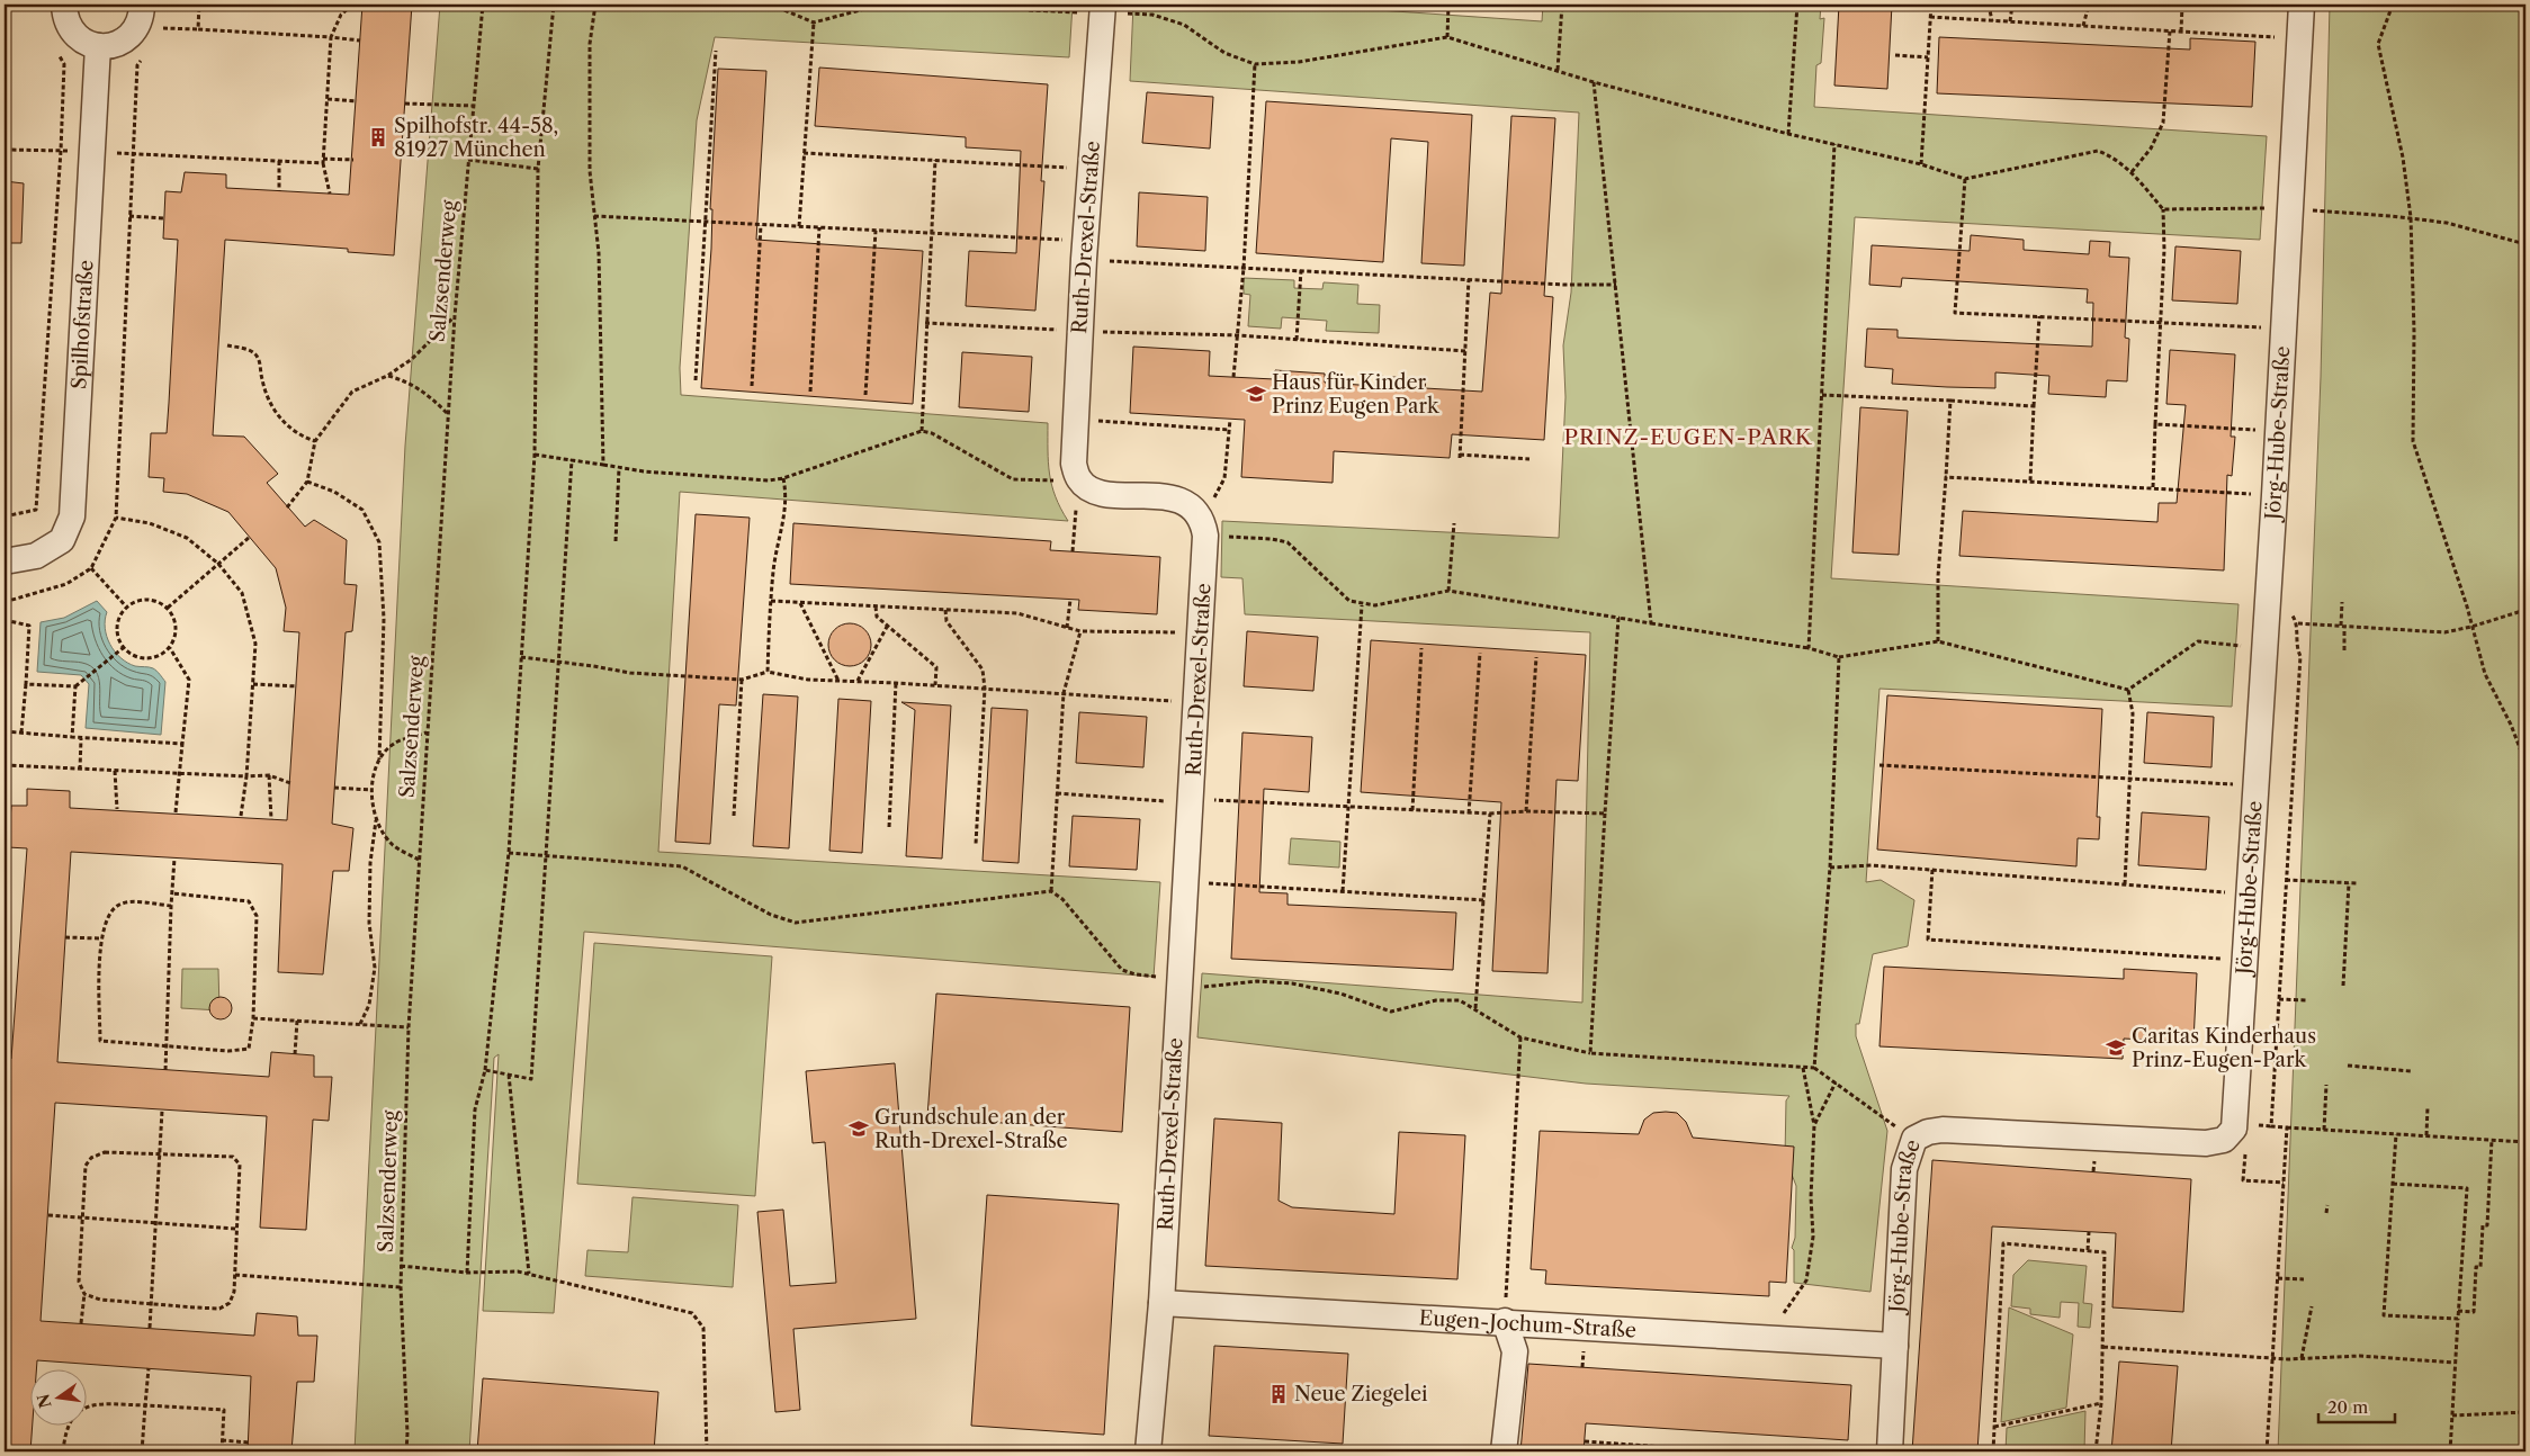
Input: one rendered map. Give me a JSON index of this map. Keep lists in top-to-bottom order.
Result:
{
  "streets": {
    "street": [
      "Ruth-Drexel-Straße",
      "Spilhofstraße",
      "Jörg-Hube-Straße",
      "Eugen-Jochum-Straße"
    ],
    "path": ["Salzsenderweg"]
  },
  "crossings": [
    ["Ruth-Drexel-Straße", "Eugen-Jochum-Straße"],
    ["Jörg-Hube-Straße", "Eugen-Jochum-Straße"]
  ],
  "districts": ["PRINZ-EUGEN-PARK"],
  "places": {
    "building": ["Spilhofstr. 44-58, 81927 München", "Neue Ziegelei"],
    "school or university": ["Haus für Kinder Prinz Eugen Park", "Caritas Kinderhaus Prinz-Eugen-Park", "Grundschule an der Ruth-Drexel-Straße"]
  },
  "scale_bar": "20 m",
  "north": "left"
}
